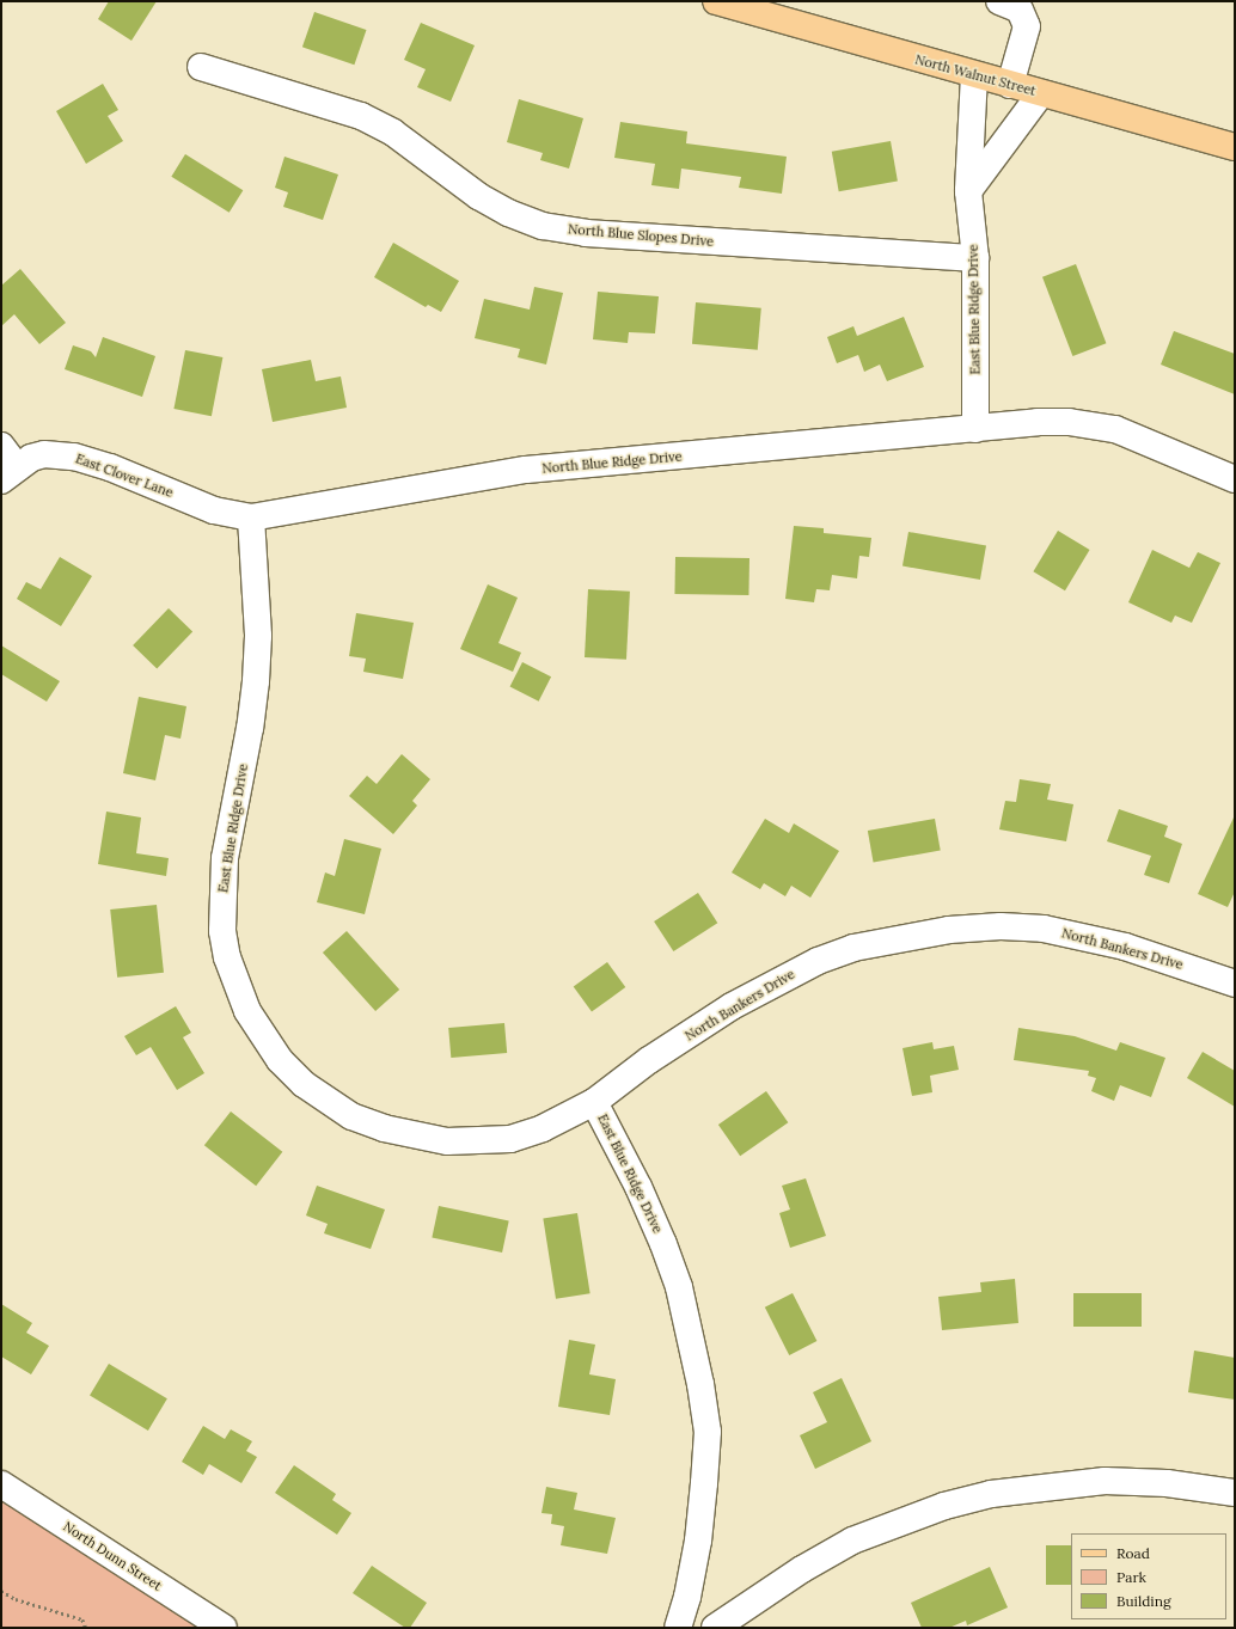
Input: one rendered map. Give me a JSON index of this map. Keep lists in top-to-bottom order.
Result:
{
  "streets": {
    "main road": ["North Walnut Street"],
    "street": [
      "North Blue Slopes Drive",
      "East Blue Ridge Drive",
      "North Blue Ridge Drive",
      "East Clover Lane",
      "North Bankers Drive",
      "North Dunn Street"
    ]
  },
  "crossings": [
    ["North Walnut Street", "East Blue Ridge Drive"],
    ["North Blue Slopes Drive", "East Blue Ridge Drive"],
    ["East Blue Ridge Drive", "North Blue Ridge Drive"],
    ["East Blue Ridge Drive", "East Clover Lane"],
    ["East Blue Ridge Drive", "North Bankers Drive"],
    ["North Blue Ridge Drive", "East Clover Lane"]
  ],
  "legend": ["Road", "Park", "Building"]
}
